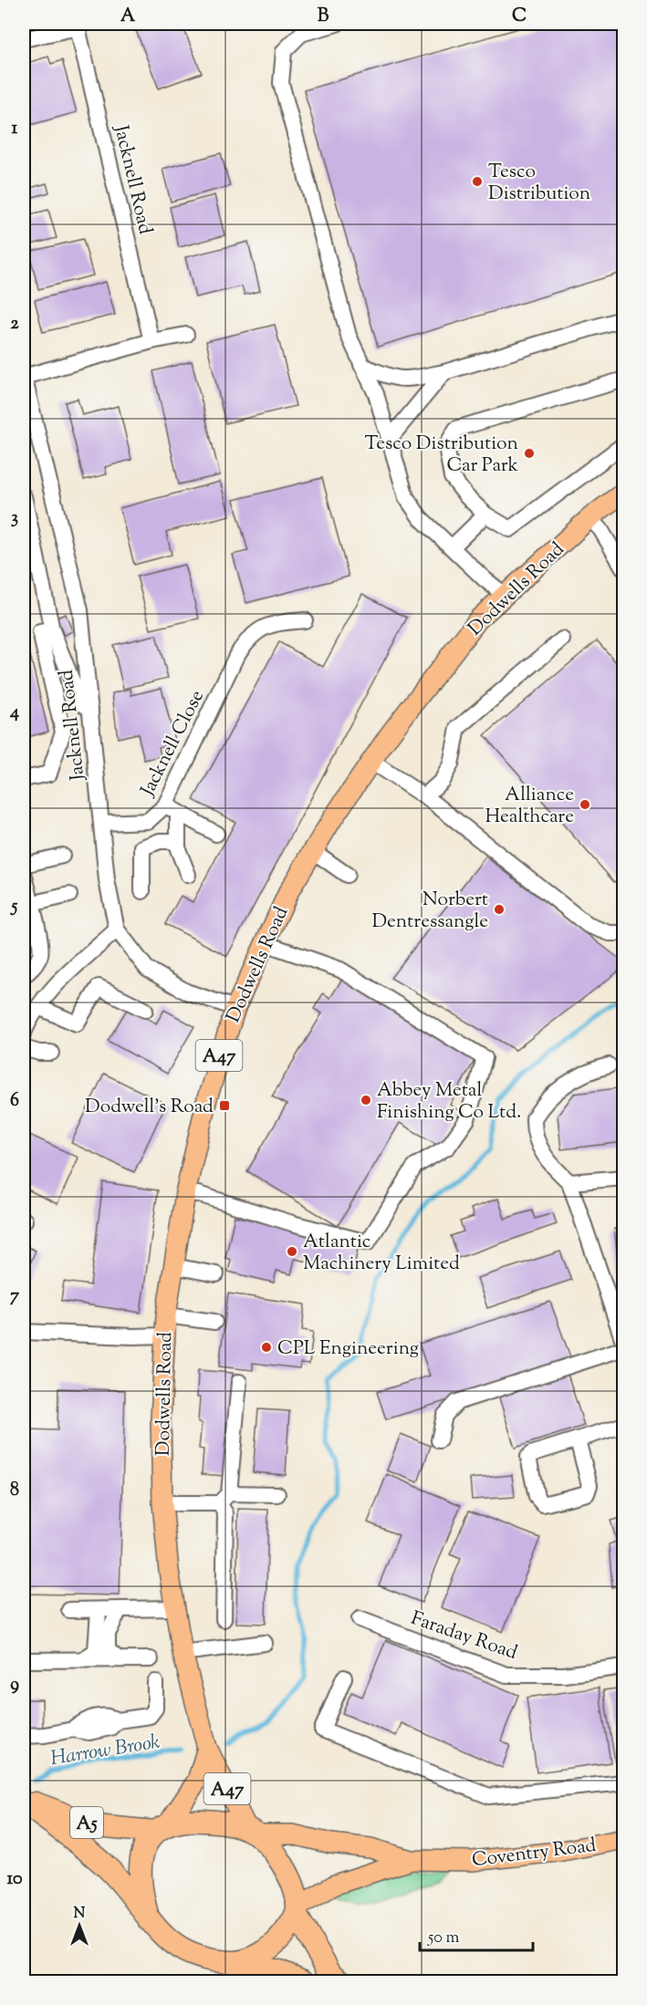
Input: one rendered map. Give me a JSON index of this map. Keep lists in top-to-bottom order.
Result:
{
  "streets": {
    "highway": ["A5"],
    "main road": ["Dodwells Road", "A47", "Coventry Road"],
    "street": ["Jacknell Road", "Jacknell Close", "Faraday Road"]
  },
  "crossings": [
    ["Jacknell Road", "Dodwells Road"],
    ["Jacknell Road", "Jacknell Close"],
    ["Dodwells Road", "A47"],
    ["Dodwells Road", "A5"],
    ["Dodwells Road", "Coventry Road"],
    ["A47", "A5"],
    ["A47", "Coventry Road"],
    ["A5", "Coventry Road"]
  ],
  "water": ["Harrow Brook"],
  "places": {
    "other": [
      "Tesco Distribution",
      "Tesco Distribution Car Park",
      "Alliance Healthcare",
      "Norbert Dentressangle",
      "Abbey Metal Finishing Co Ltd.",
      "Atlantic Machinery Limited",
      "CPL Engineering"
    ],
    "transit": ["Dodwell's Road"]
  },
  "scale_bar": "50 m",
  "north": "top",
  "grid": {
    "columns": ["A", "B", "C"],
    "rows": [
      "1",
      "2",
      "3",
      "4",
      "5",
      "6",
      "7",
      "8",
      "9",
      "10"
    ]
  }
}
